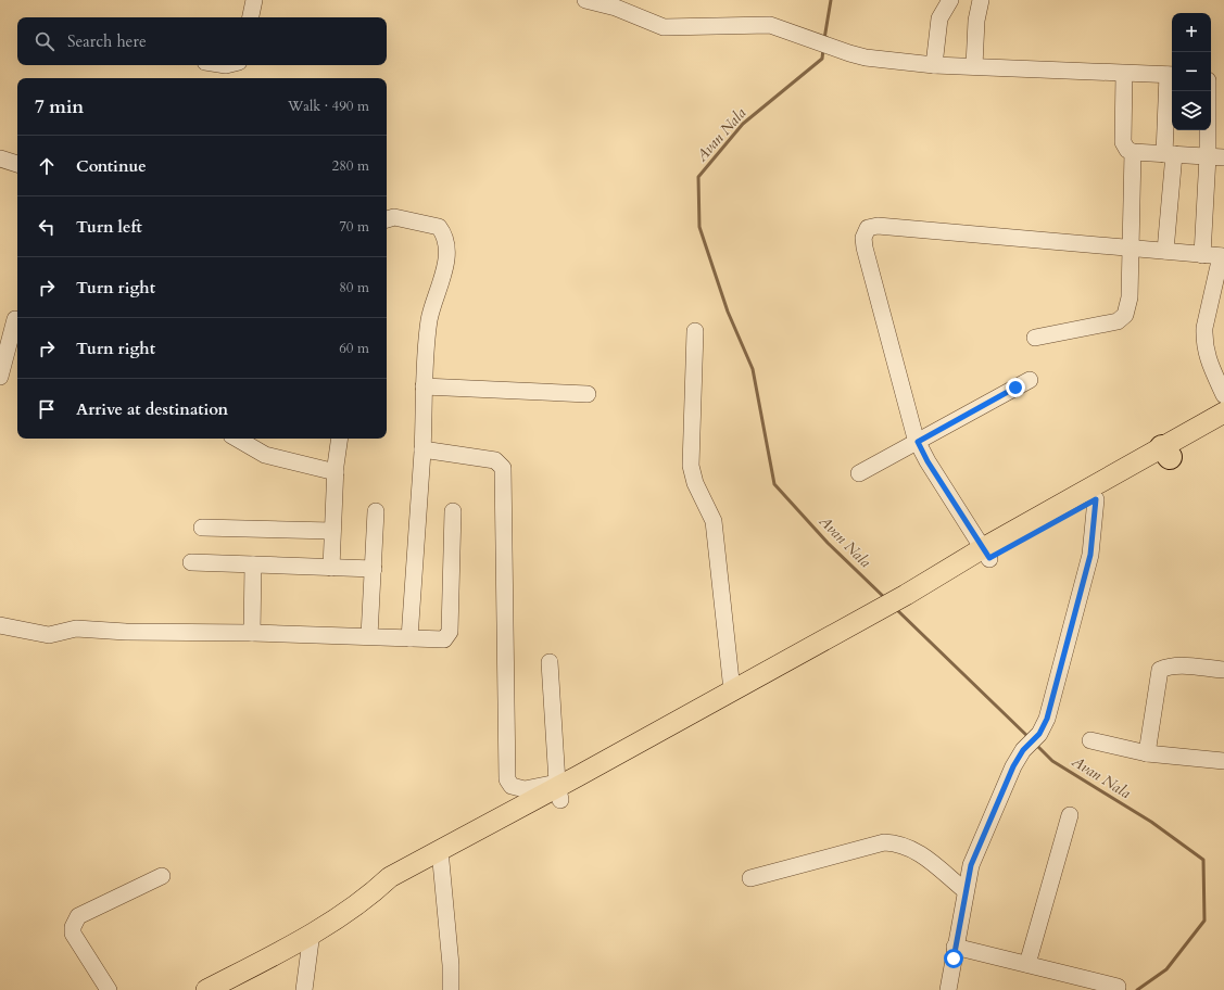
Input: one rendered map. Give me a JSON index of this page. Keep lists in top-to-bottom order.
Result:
{
  "water": ["Avan Nala"],
  "page": {
    "map_buttons": ["+", "−"],
    "search": "Search here",
    "heading": ["7 min", "Walk · 490 m"],
    "list": [
      ["Continue", "280 m"],
      ["Turn left", "70 m"],
      ["Turn right", "80 m"],
      ["Turn right", "60 m"],
      "Arrive at destination"
    ]
  }
}
